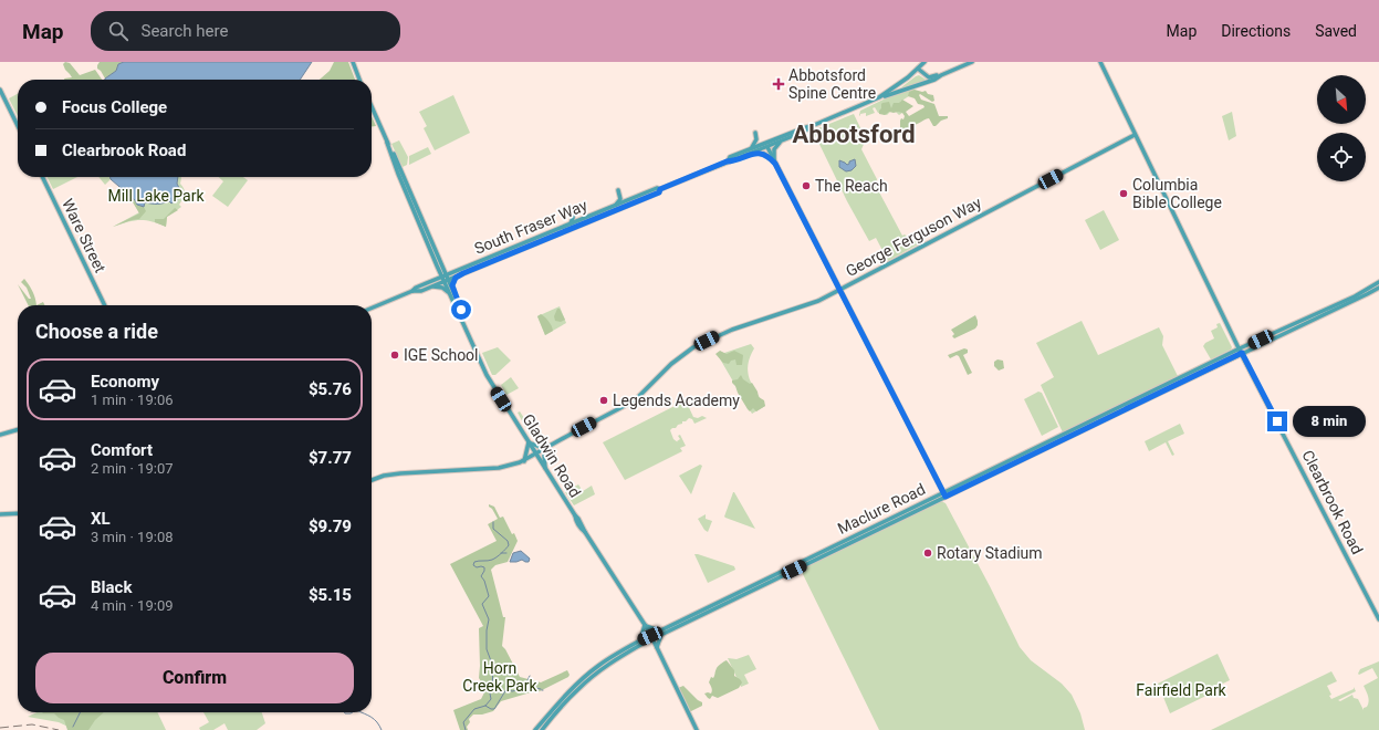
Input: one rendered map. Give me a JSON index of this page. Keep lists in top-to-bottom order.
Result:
{
  "streets": {
    "main road": [
      "South Fraser Way",
      "Ware Street",
      "George Ferguson Way",
      "Gladwin Road",
      "Clearbrook Road",
      "Maclure Road"
    ]
  },
  "crossings": [
    ["South Fraser Way", "Gladwin Road"],
    ["George Ferguson Way", "Gladwin Road"],
    ["George Ferguson Way", "Clearbrook Road"],
    ["Gladwin Road", "Maclure Road"],
    ["Clearbrook Road", "Maclure Road"]
  ],
  "districts": ["Abbotsford"],
  "parks": ["Mill Lake Park", "Horn Creek Park", "Fairfield Park"],
  "places": {
    "health": ["Abbotsford Spine Centre"],
    "other": [
      "The Reach",
      "Columbia Bible College",
      "IGE School",
      "Legends Academy",
      "Rotary Stadium"
    ]
  },
  "north": "bottom right",
  "page": {
    "header": "Map",
    "search": "Search here",
    "nav": ["Map", "Directions", "Saved"],
    "banner": ["Focus College", "Clearbrook Road"],
    "heading": "Choose a ride",
    "list": [
      {
        "name": "Economy",
        "note": "1 min · 19:06",
        "value": "$5.76"
      },
      {
        "name": "Comfort",
        "note": "2 min · 19:07",
        "value": "$7.77"
      },
      {
        "name": "XL",
        "note": "3 min · 19:08",
        "value": "$9.79"
      },
      {
        "name": "Black",
        "note": "4 min · 19:09",
        "value": "$5.15"
      }
    ],
    "bubble": "8 min",
    "buttons": "Confirm"
  }
}
